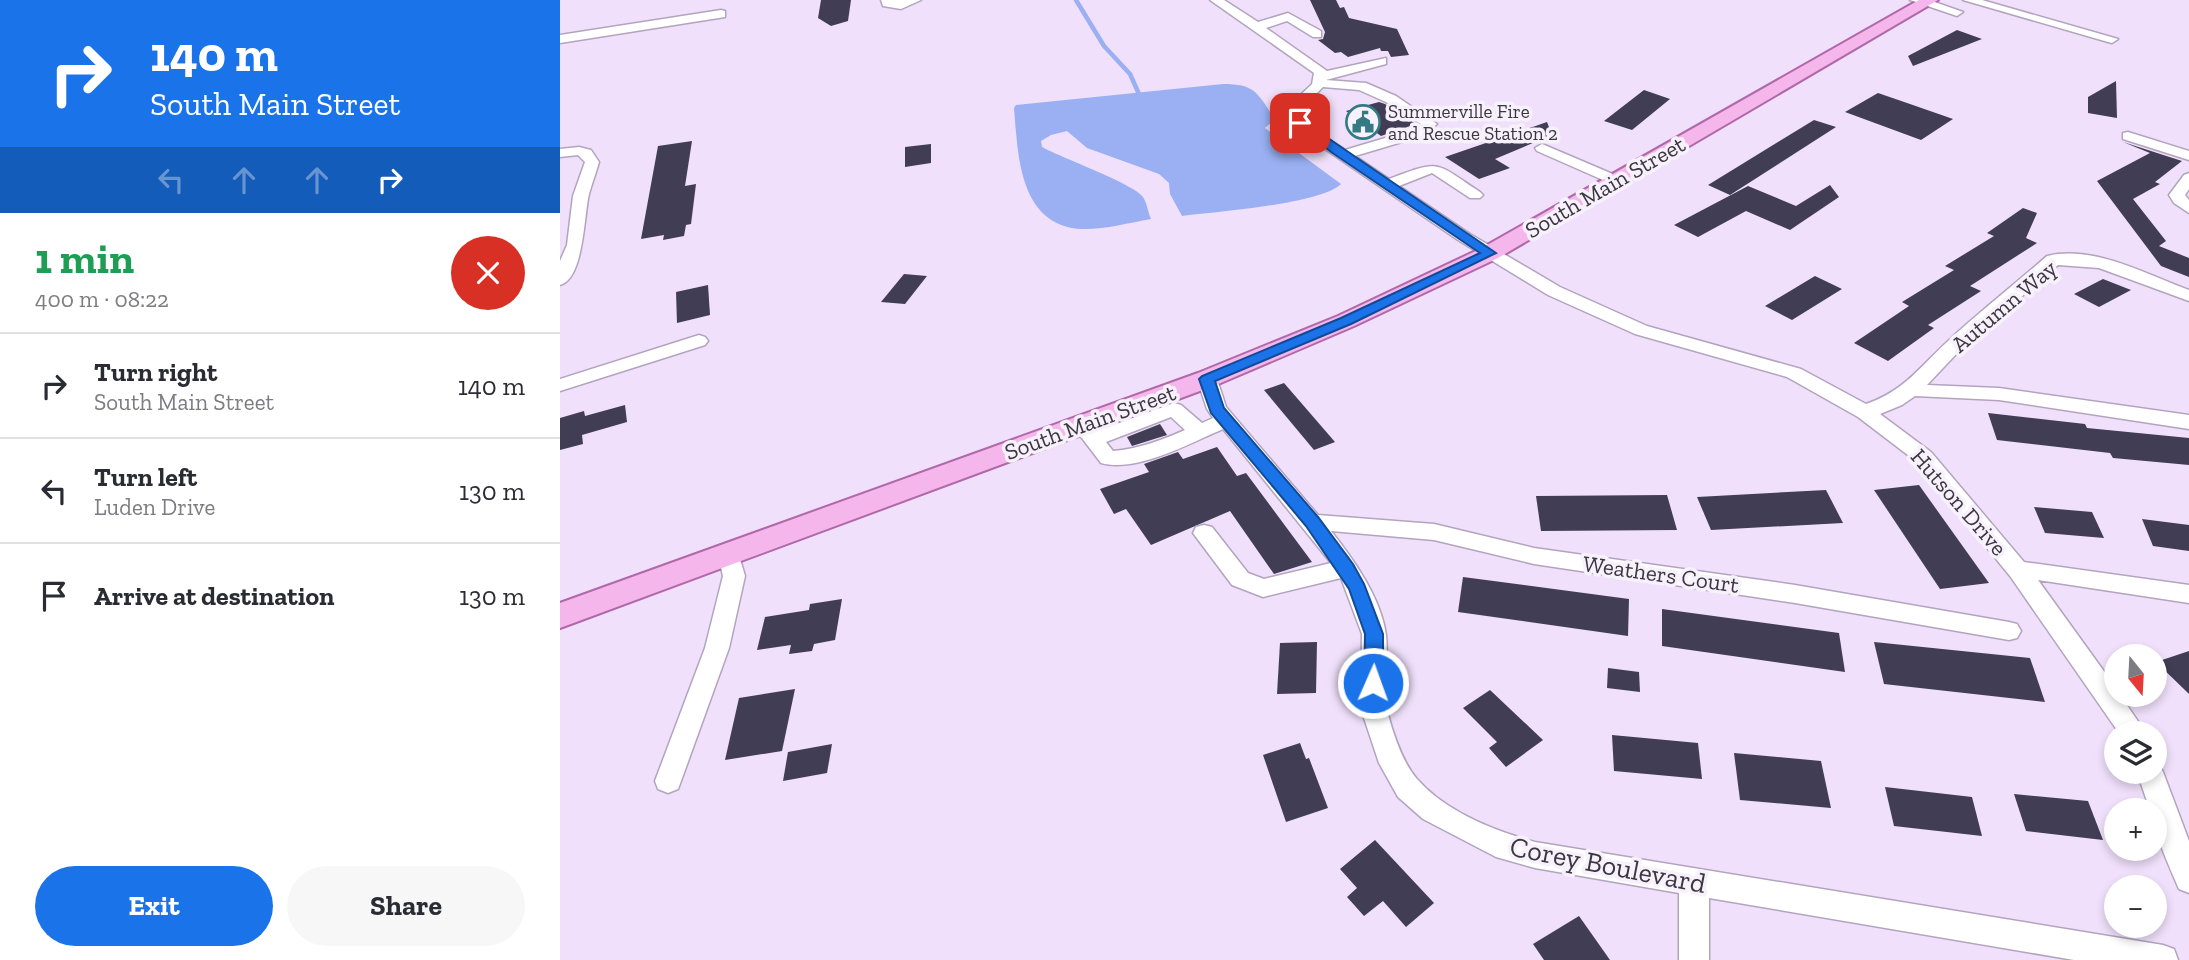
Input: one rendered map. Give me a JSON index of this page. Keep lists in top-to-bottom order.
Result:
{
  "streets": {
    "main road": ["South Main Street"],
    "street": [
      "Autumn Way",
      "Hutson Drive",
      "Weathers Court",
      "Corey Boulevard"
    ]
  },
  "crossings": [
    ["South Main Street", "Hutson Drive"],
    ["South Main Street", "Corey Boulevard"],
    ["Autumn Way", "Hutson Drive"],
    ["Weathers Court", "Corey Boulevard"]
  ],
  "places": {
    "public building": ["Summerville Fire and Rescue Station 2"]
  },
  "north": "bottom",
  "page": {
    "turn": ["140 m", "South Main Street"],
    "heading": ["1 min", "400 m · 08:22"],
    "list": [
      {
        "name": "Turn right",
        "note": "South Main Street",
        "value": "140 m"
      },
      {
        "name": "Turn left",
        "note": "Luden Drive",
        "value": "130 m"
      },
      {
        "name": "Arrive at destination",
        "value": "130 m"
      }
    ],
    "map_buttons": ["+", "−"],
    "buttons": ["Exit", "Share"]
  }
}
